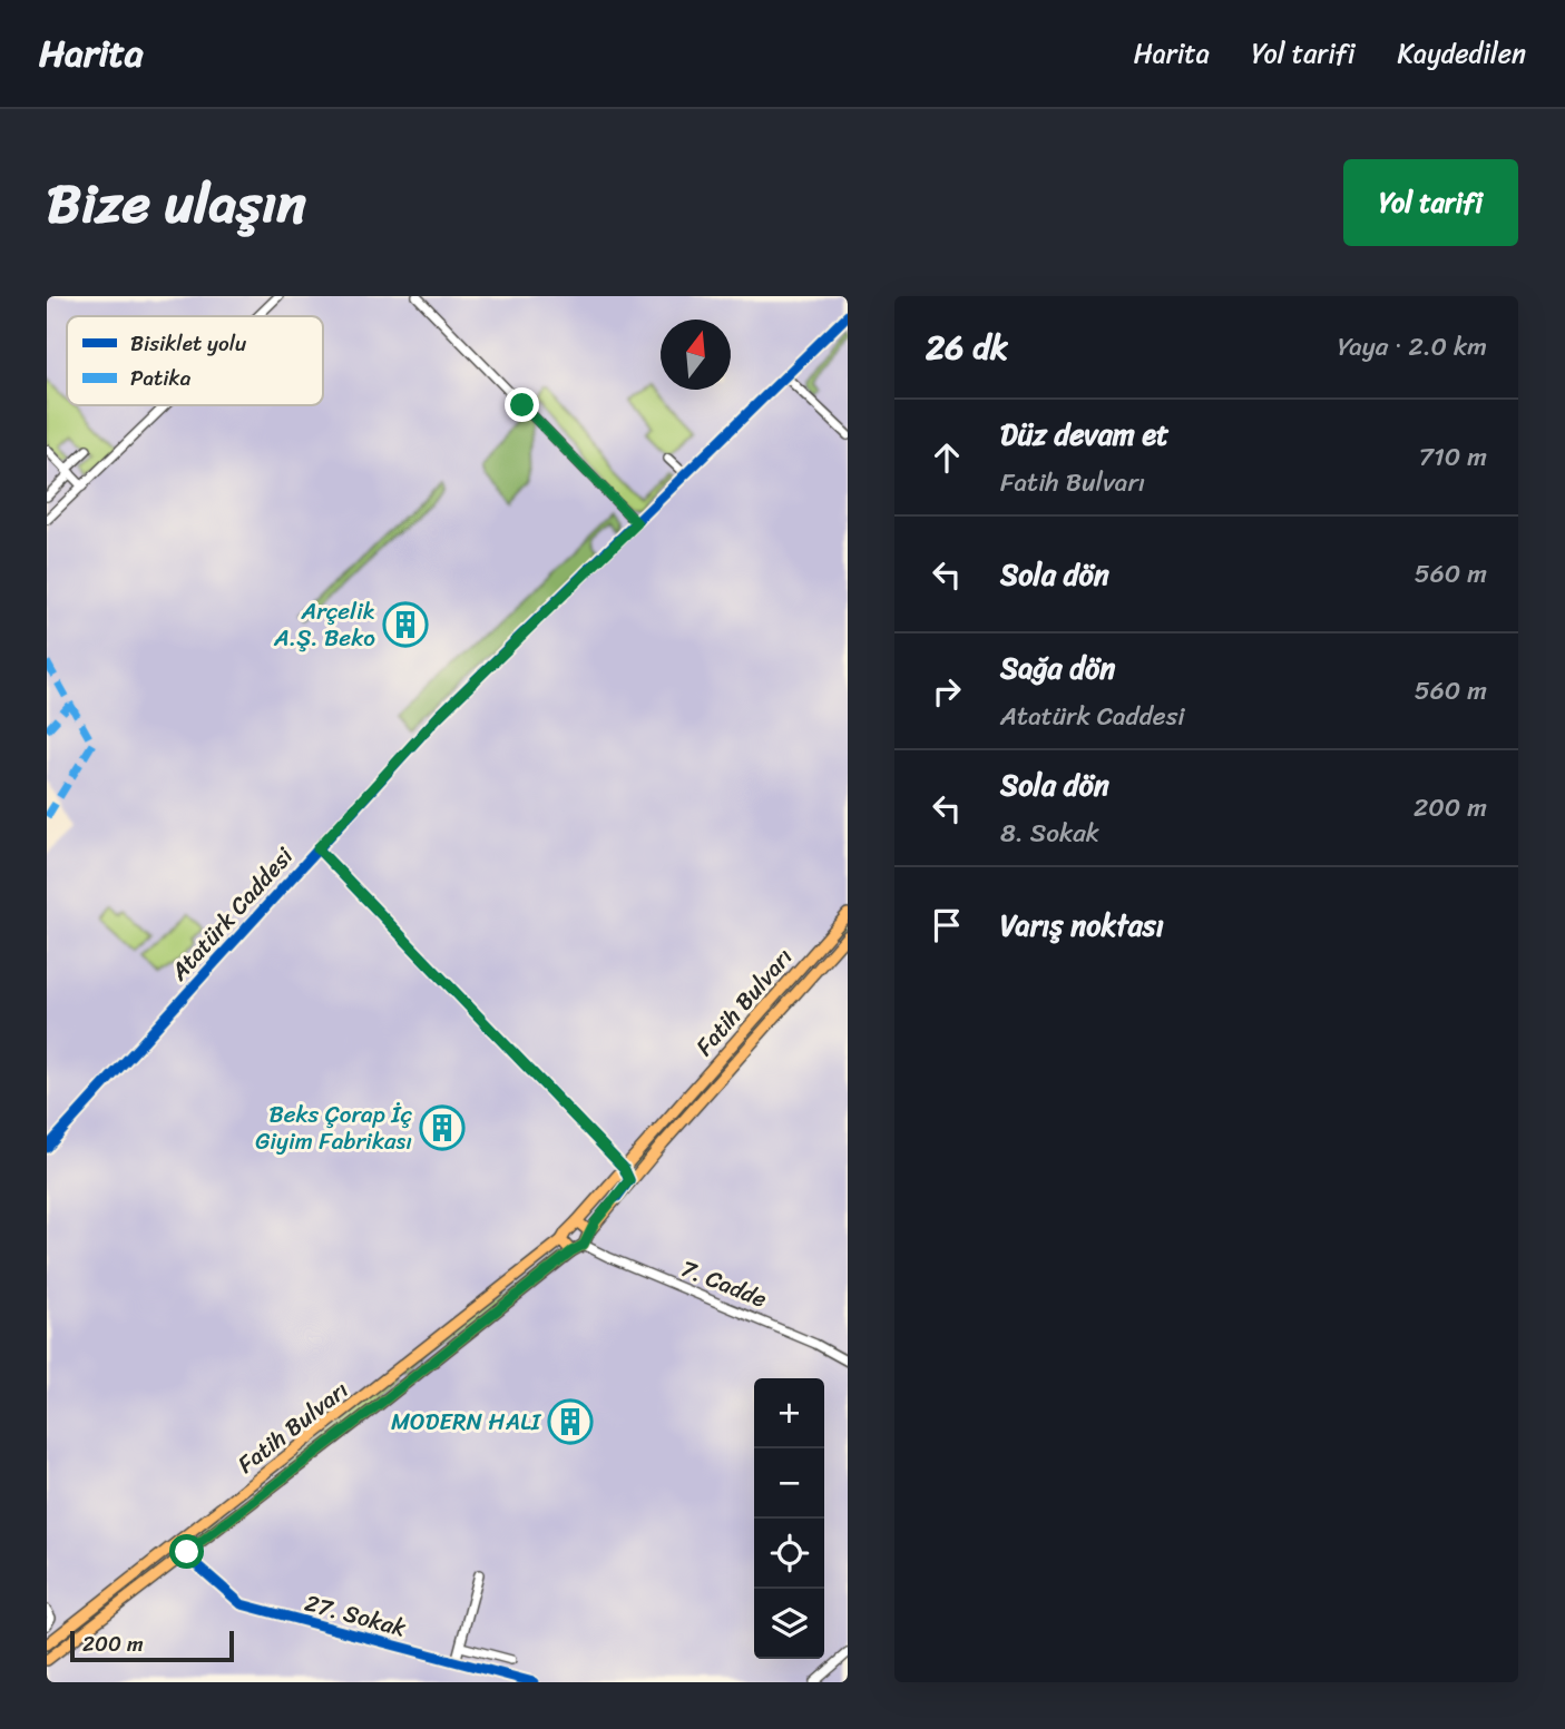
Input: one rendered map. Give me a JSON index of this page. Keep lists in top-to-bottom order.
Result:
{
  "streets": {
    "main road": ["Fatih Bulvarı"],
    "street": ["Atatürk Caddesi", "7. Cadde", "27. Sokak"]
  },
  "crossings": [
    ["Fatih Bulvarı", "7. Cadde"],
    ["Fatih Bulvarı", "27. Sokak"]
  ],
  "places": {
    "building": ["Arçelik A.Ş. Beko", "Beks Çorap İç Giyim Fabrikası", "MODERN HALI"]
  },
  "legend": ["Bisiklet yolu", "Patika"],
  "scale_bar": "200 m",
  "north": "top",
  "page": {
    "header": "Harita",
    "nav": ["Harita", "Yol tarifi", "Kaydedilen"],
    "title": "Bize ulaşın",
    "buttons": "Yol tarifi",
    "heading": ["26 dk", "Yaya · 2.0 km"],
    "list": [
      ["Düz devam et", "Fatih Bulvarı", "710 m"],
      ["Sola dön", "560 m"],
      ["Sağa dön", "Atatürk Caddesi", "560 m"],
      ["Sola dön", "8. Sokak", "200 m"],
      "Varış noktası"
    ],
    "map_buttons": ["+", "−"],
    "scale": "200 m"
  }
}
